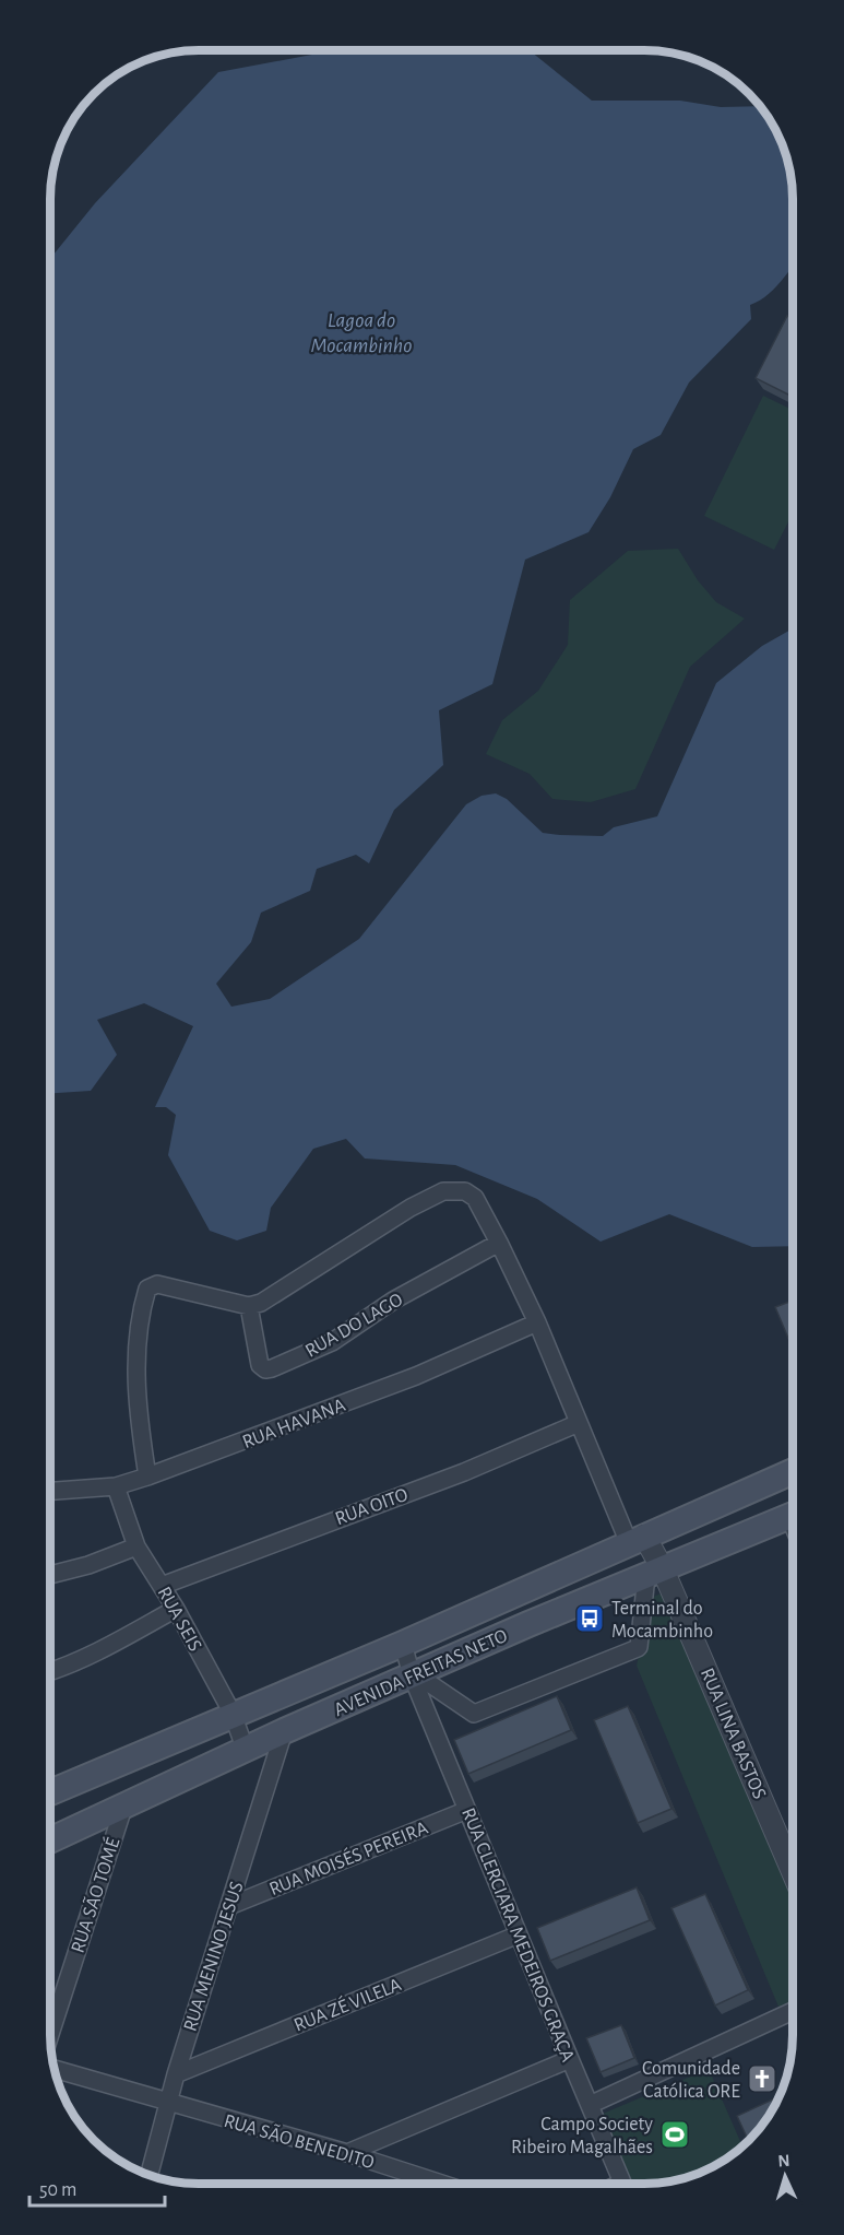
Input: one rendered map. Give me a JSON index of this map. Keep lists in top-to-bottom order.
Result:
{
  "streets": {
    "main road": ["AVENIDA FREITAS NETO"],
    "street": [
      "RUA DO LAGO",
      "RUA HAVANA",
      "RUA OITO",
      "RUA SEIS",
      "RUA LINA BASTOS",
      "RUA MOISÉS PEREIRA",
      "RUA SÃO TOMÉ",
      "RUA CLERCIARA MEDEIROS GRAÇA",
      "RUA MENINO JESUS",
      "RUA ZÉ VILELA",
      "RUA SÃO BENEDITO"
    ]
  },
  "crossings": [
    ["RUA HAVANA", "RUA SEIS"],
    ["RUA OITO", "RUA SEIS"],
    ["RUA SEIS", "AVENIDA FREITAS NETO"],
    ["AVENIDA FREITAS NETO", "RUA LINA BASTOS"],
    ["AVENIDA FREITAS NETO", "RUA SÃO TOMÉ"],
    ["AVENIDA FREITAS NETO", "RUA CLERCIARA MEDEIROS GRAÇA"],
    ["AVENIDA FREITAS NETO", "RUA MENINO JESUS"],
    ["RUA MOISÉS PEREIRA", "RUA CLERCIARA MEDEIROS GRAÇA"],
    ["RUA MOISÉS PEREIRA", "RUA MENINO JESUS"],
    ["RUA CLERCIARA MEDEIROS GRAÇA", "RUA ZÉ VILELA"],
    ["RUA MENINO JESUS", "RUA ZÉ VILELA"],
    ["RUA MENINO JESUS", "RUA SÃO BENEDITO"]
  ],
  "water": ["Lagoa do Mocambinho"],
  "places": {
    "bus stop": ["Terminal do Mocambinho"],
    "church": ["Comunidade Católica ORE"],
    "sports": ["Campo Society Ribeiro Magalhães"]
  },
  "scale_bar": "50 m",
  "north": "top"
}
